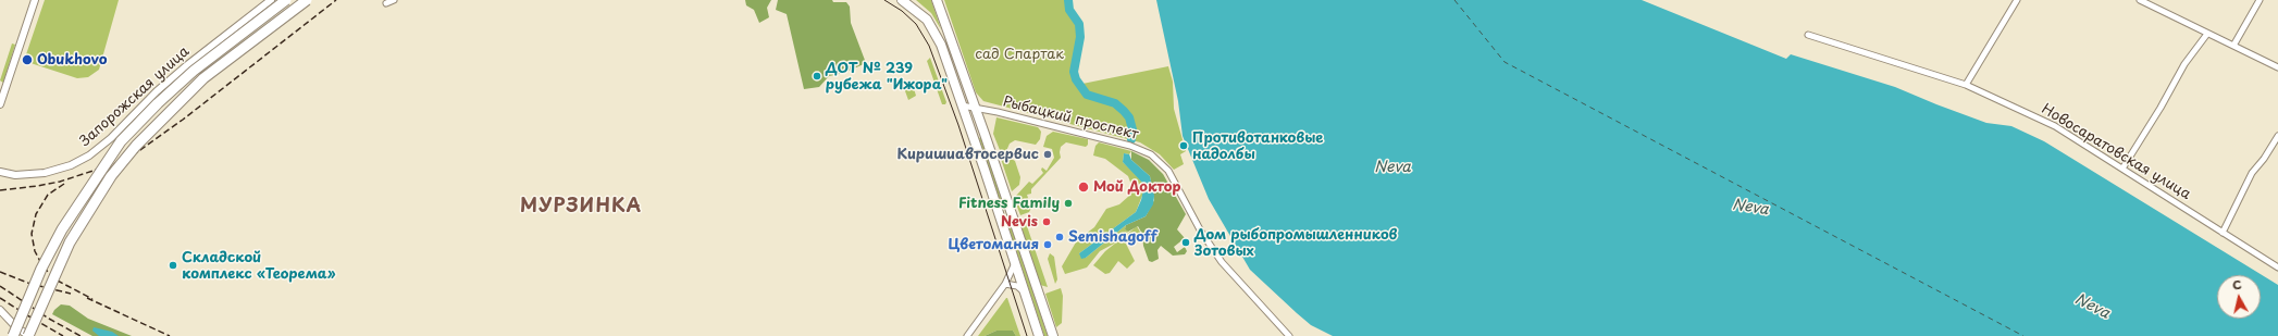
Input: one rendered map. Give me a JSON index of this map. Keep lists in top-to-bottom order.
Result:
{
  "streets": {
    "street": ["Запорожская улица", "Рыбацкий проспект", "Новосаратовская улица"]
  },
  "districts": ["МУРЗИНКА"],
  "water": ["Neva"],
  "parks": ["сад Спартак"],
  "places": [
    "Obukhovo",
    "ДОТ № 239 рубежа \"Ижора\"",
    "Противотанковые надолбы",
    "Киришиавтосервис",
    "Мой Доктор",
    "Fitness Family",
    "Nevis",
    "Semishagoff",
    "Дом рыбопромышленников Зотовых",
    "Цветомания",
    "Складской комплекс «Теорема»"
  ],
  "north": "top"
}
